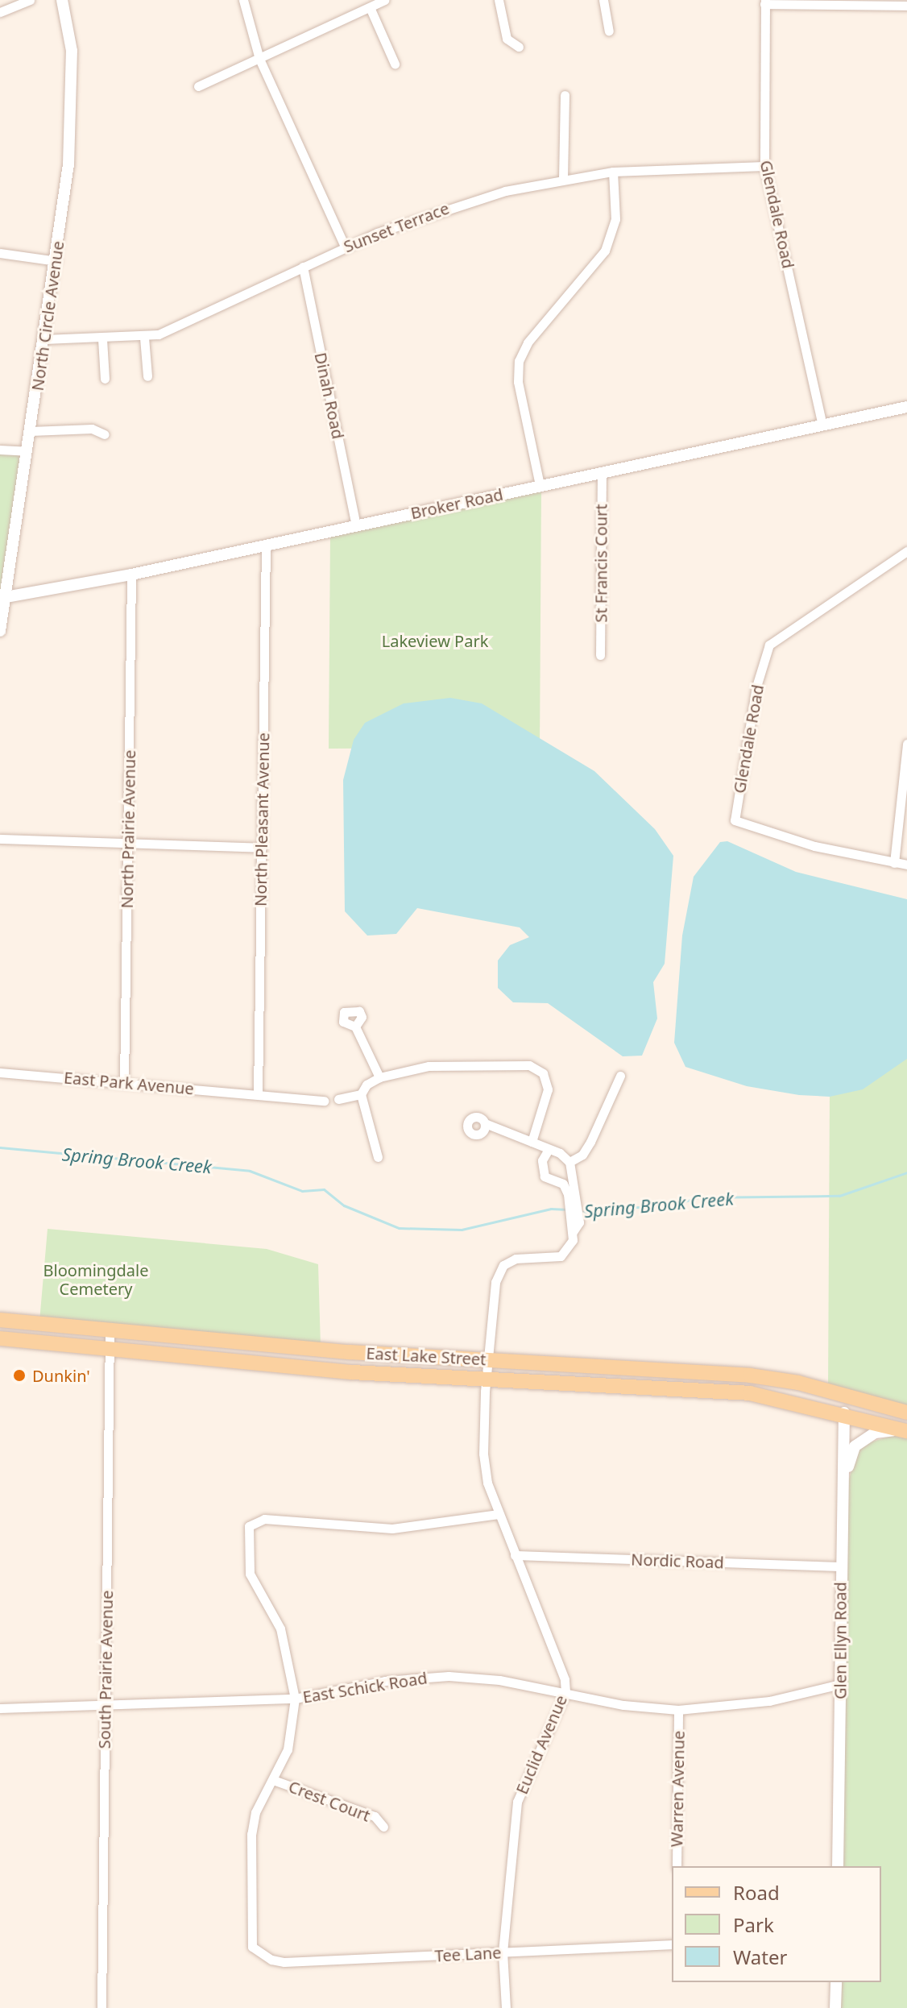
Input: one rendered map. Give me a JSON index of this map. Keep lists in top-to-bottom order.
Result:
{
  "streets": {
    "main road": ["East Lake Street"],
    "street": [
      "Glendale Road",
      "Sunset Terrace",
      "North Circle Avenue",
      "Dinah Road",
      "Broker Road",
      "St Francis Court",
      "North Pleasant Avenue",
      "North Prairie Avenue",
      "East Park Avenue",
      "Nordic Road",
      "Glen Ellyn Road",
      "South Prairie Avenue",
      "East Schick Road",
      "Euclid Avenue",
      "Warren Avenue",
      "Crest Court",
      "Tee Lane"
    ]
  },
  "crossings": [
    ["Glendale Road", "Sunset Terrace"],
    ["Glendale Road", "Broker Road"],
    ["Sunset Terrace", "North Circle Avenue"],
    ["Sunset Terrace", "Dinah Road"],
    ["North Circle Avenue", "Broker Road"],
    ["Dinah Road", "Broker Road"],
    ["Broker Road", "St Francis Court"],
    ["Broker Road", "North Pleasant Avenue"],
    ["Broker Road", "North Prairie Avenue"],
    ["North Pleasant Avenue", "East Park Avenue"],
    ["North Prairie Avenue", "East Park Avenue"],
    ["East Lake Street", "Glen Ellyn Road"],
    ["East Lake Street", "South Prairie Avenue"],
    ["East Lake Street", "Euclid Avenue"],
    ["Nordic Road", "Glen Ellyn Road"],
    ["Nordic Road", "Euclid Avenue"],
    ["Glen Ellyn Road", "East Schick Road"],
    ["South Prairie Avenue", "East Schick Road"],
    ["East Schick Road", "Euclid Avenue"],
    ["East Schick Road", "Warren Avenue"],
    ["Euclid Avenue", "Tee Lane"],
    ["Crest Court", "Tee Lane"]
  ],
  "water": ["Spring Brook Creek"],
  "parks": ["Lakeview Park", "Bloomingdale Cemetery"],
  "places": ["Dunkin'"],
  "legend": ["Road", "Park", "Water"]
}
